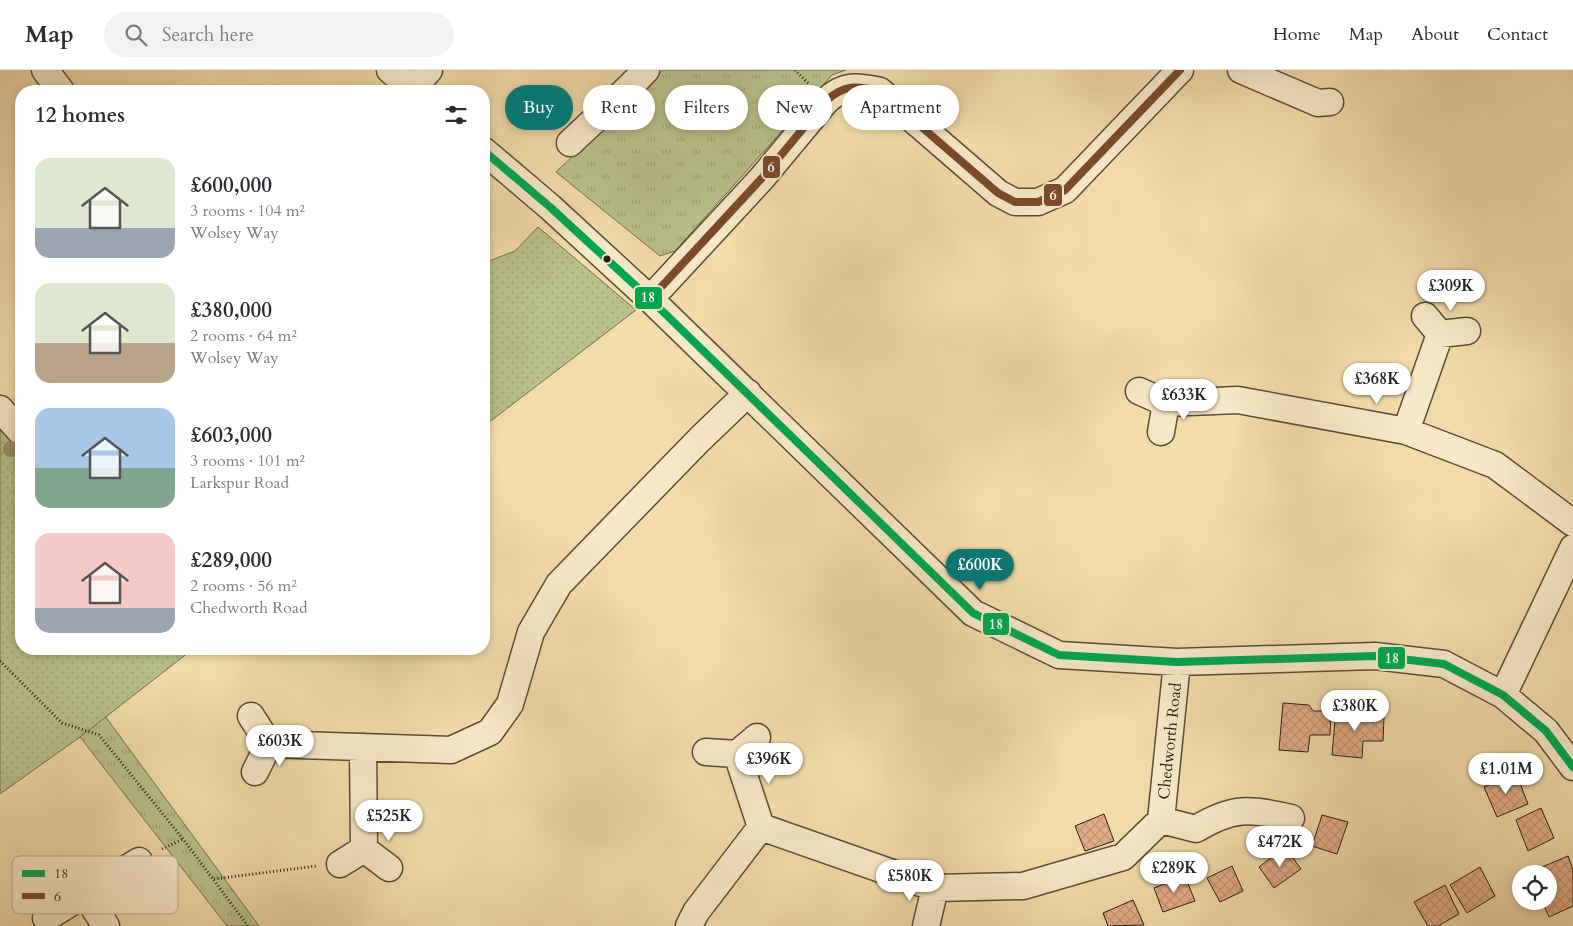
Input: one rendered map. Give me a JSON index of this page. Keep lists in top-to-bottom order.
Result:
{
  "streets": {
    "street": ["Chedworth Road"]
  },
  "lines": ["transit line 6", "transit line 18"],
  "legend": ["18", "6"],
  "page": {
    "header": "Map",
    "search": "Search here",
    "nav": [
      "Home",
      "Map",
      "About",
      "Contact"
    ],
    "chip": [
      "Buy",
      "Rent",
      "Filters",
      "New",
      "Apartment"
    ],
    "heading": "12 homes",
    "list": [
      {
        "name": "£600,000",
        "note": "3 rooms · 104 m² · Wolsey Way"
      },
      {
        "name": "£380,000",
        "note": "2 rooms · 64 m² · Wolsey Way"
      },
      {
        "name": "£603,000",
        "note": "3 rooms · 101 m² · Larkspur Road"
      },
      {
        "name": "£289,000",
        "note": "2 rooms · 56 m² · Chedworth Road"
      }
    ],
    "price": [
      "£309K",
      "£368K",
      "£633K",
      "£600K",
      "£380K",
      "£603K",
      "£396K",
      "£1.01M",
      "£525K",
      "£472K",
      "£289K",
      "£580K"
    ]
  }
}
